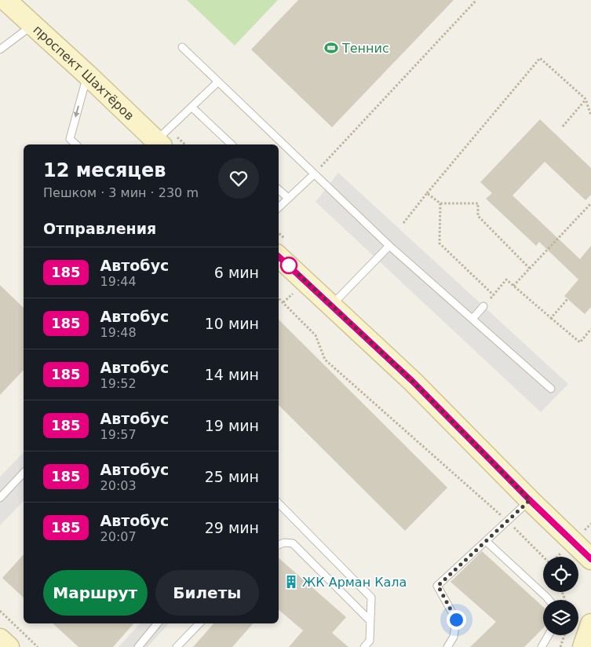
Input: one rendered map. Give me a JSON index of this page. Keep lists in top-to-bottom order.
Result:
{
  "streets": {
    "main road": ["проспект Шахтёров"]
  },
  "places": {
    "sports": ["Теннис"],
    "building": ["ЖК Арман Кала"]
  },
  "lines": ["bus line 185"],
  "page": {
    "heading": [
      ["12 месяцев", "Пешком · 3 мин · 230 m"],
      "Отправления"
    ],
    "list": [
      {
        "mark": "185",
        "name": "Автобус",
        "note": "19:44",
        "value": "6 мин"
      },
      {
        "mark": "185",
        "name": "Автобус",
        "note": "19:48",
        "value": "10 мин"
      },
      {
        "mark": "185",
        "name": "Автобус",
        "note": "19:52",
        "value": "14 мин"
      },
      {
        "mark": "185",
        "name": "Автобус",
        "note": "19:57",
        "value": "19 мин"
      },
      {
        "mark": "185",
        "name": "Автобус",
        "note": "20:03",
        "value": "25 мин"
      },
      {
        "mark": "185",
        "name": "Автобус",
        "note": "20:07",
        "value": "29 мин"
      }
    ],
    "buttons": ["Маршрут", "Билеты"]
  }
}
